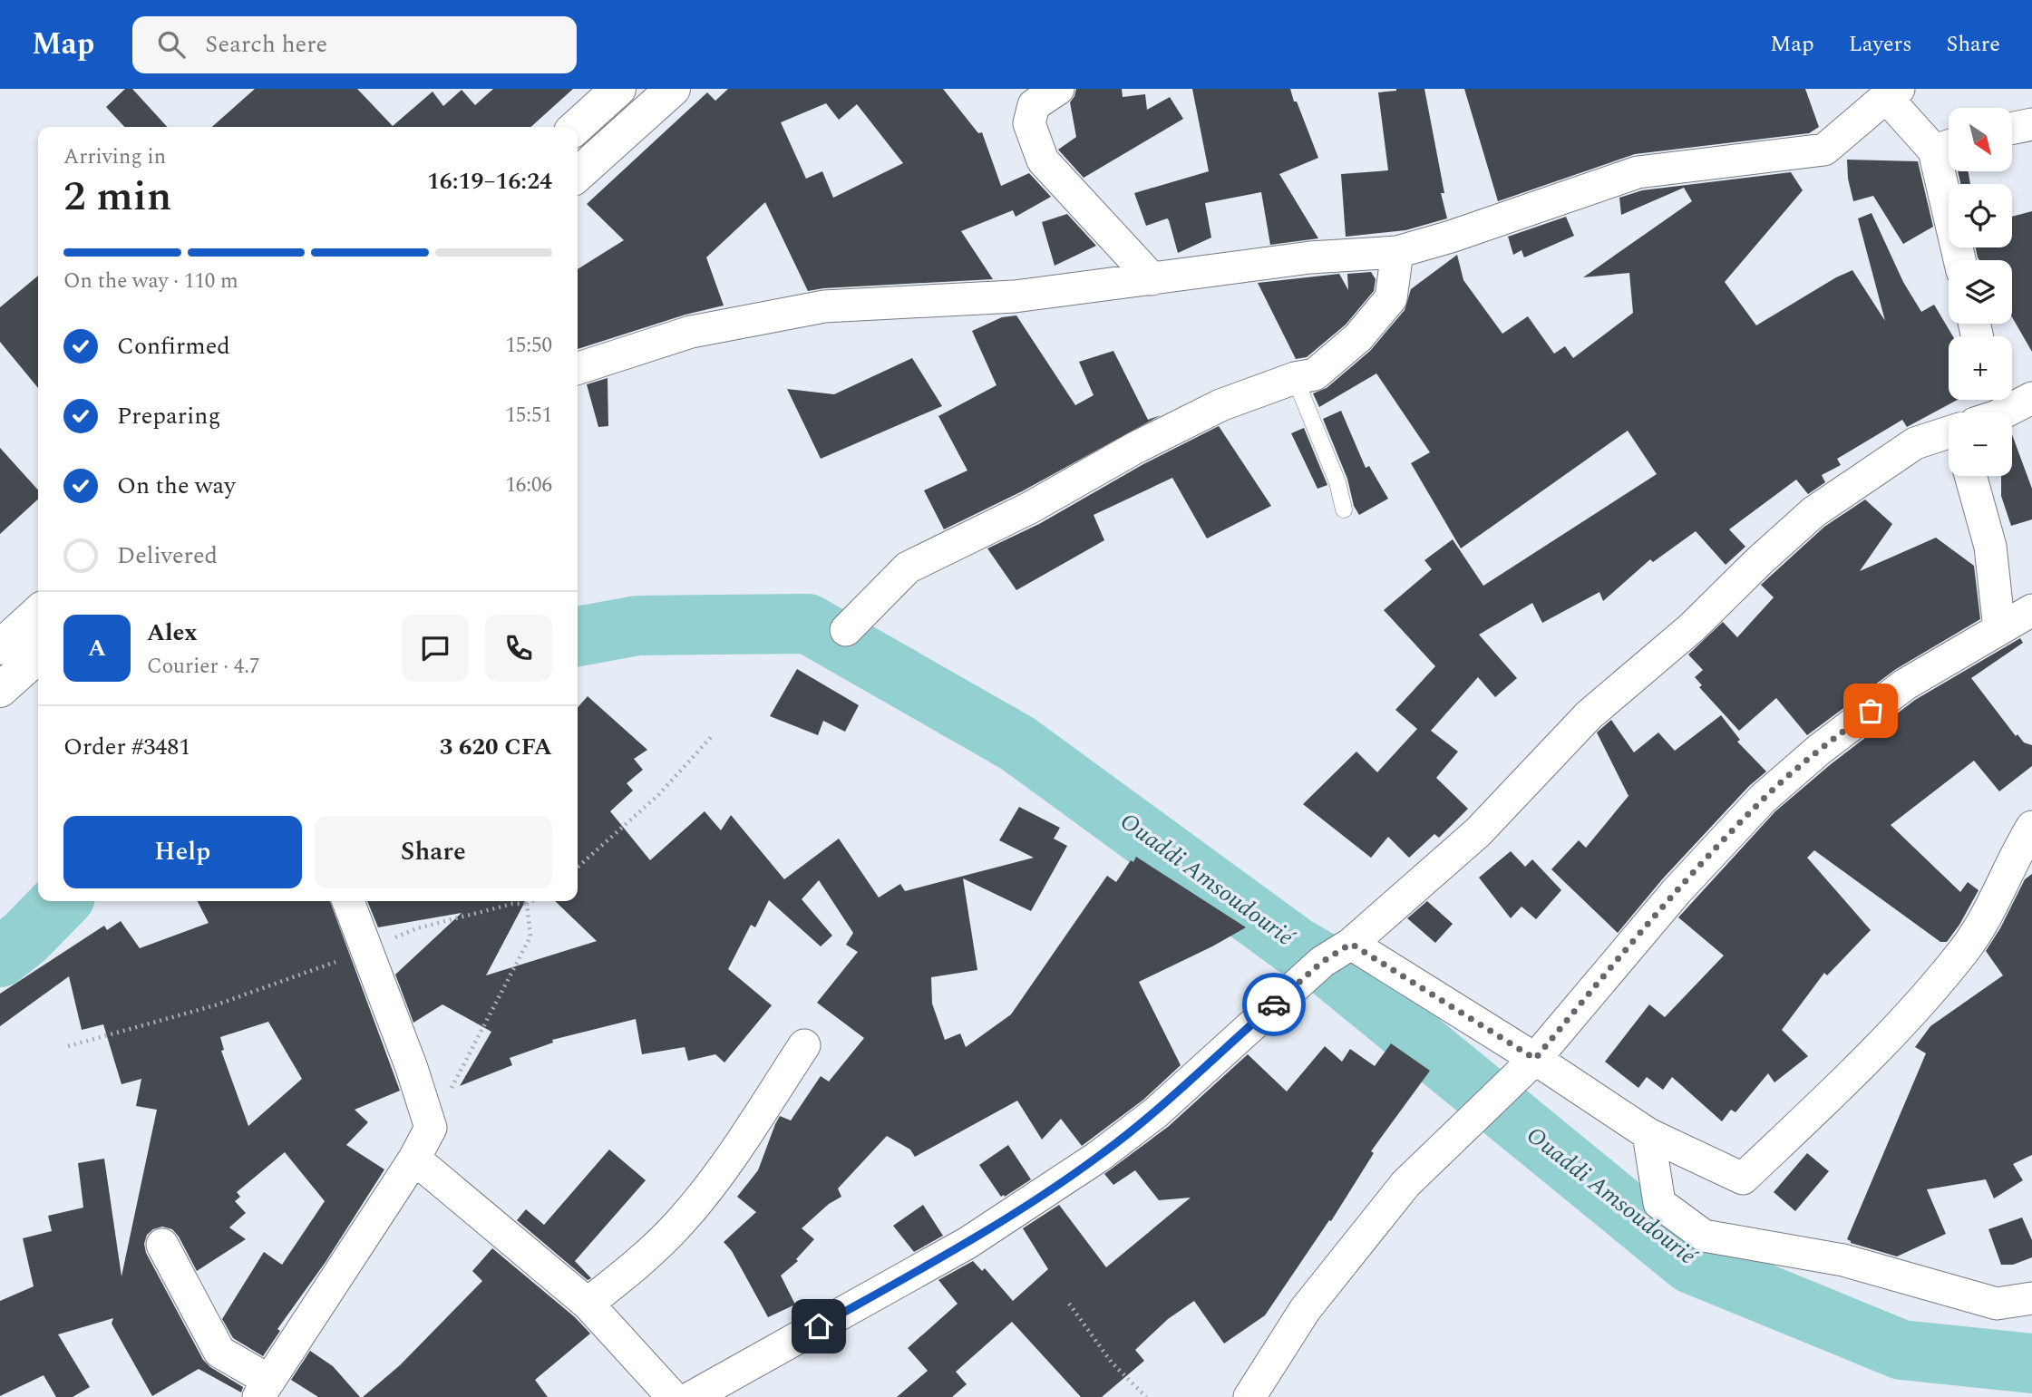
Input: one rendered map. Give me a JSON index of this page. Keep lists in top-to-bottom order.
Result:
{
  "water": ["Ouaddi Amsoudourié"],
  "north": "bottom right",
  "page": {
    "header": "Map",
    "search": "Search here",
    "nav": ["Map", "Layers", "Share"],
    "map_buttons": ["+", "−"],
    "heading": ["2 min", "Arriving in", "16:19–16:24"],
    "panel": [
      "Alex",
      "Courier · 4.7",
      "Order #3481",
      "3 620 CFA"
    ],
    "bar": "On the way · 110 m",
    "list": [
      ["Confirmed", "15:50"],
      ["Preparing", "15:51"],
      ["On the way", "16:06"],
      "Delivered"
    ],
    "round": "A",
    "buttons": ["Help", "Share"]
  }
}
